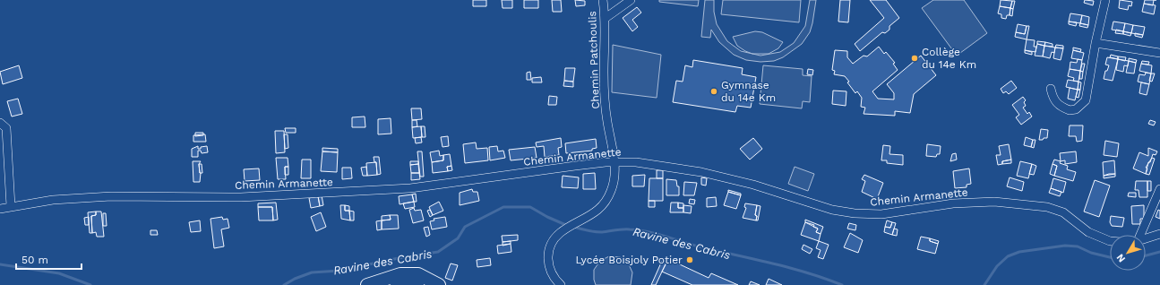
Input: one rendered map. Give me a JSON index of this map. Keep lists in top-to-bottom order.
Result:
{
  "streets": {
    "street": ["Chemin Patchoulis", "Chemin Armanette"]
  },
  "crossings": [
    ["Chemin Patchoulis", "Chemin Armanette"]
  ],
  "water": ["Ravine des Cabris"],
  "places": ["Collège du 14e Km", "Gymnase du 14e Km", "Lycée Boisjoly Potier"],
  "scale_bar": "50 m",
  "north": "bottom left"
}
